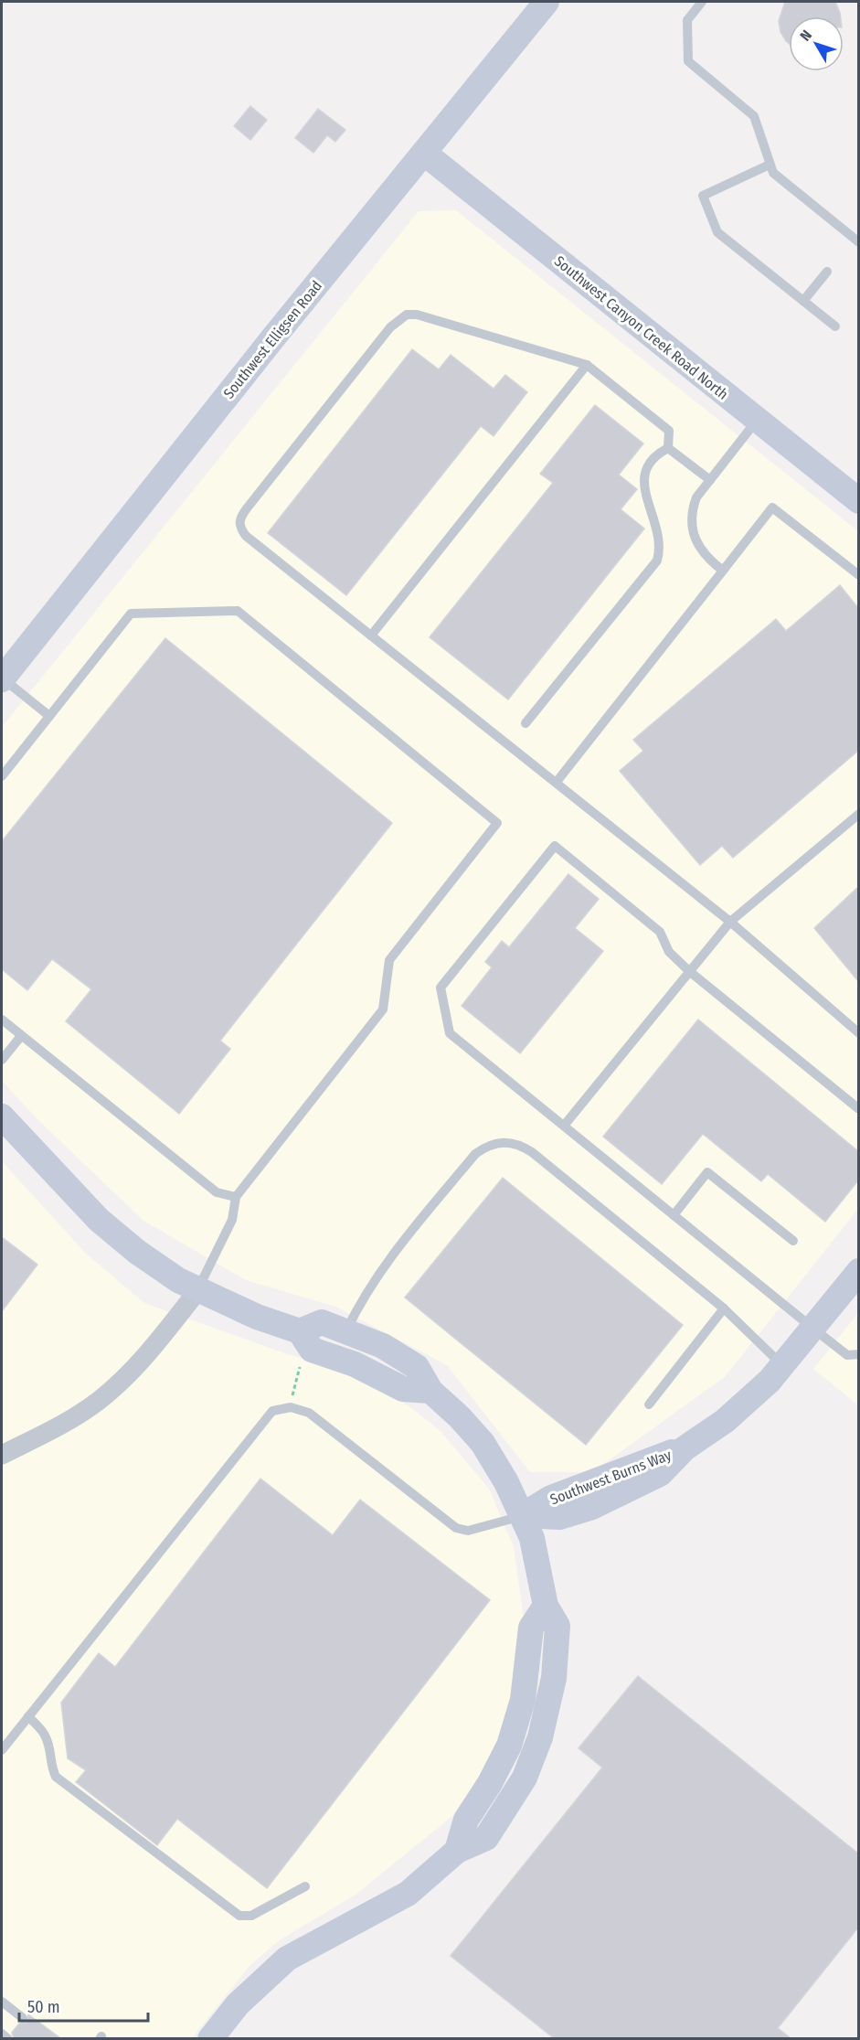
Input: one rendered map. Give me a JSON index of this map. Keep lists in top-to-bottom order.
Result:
{
  "streets": {
    "street": ["Southwest Canyon Creek Road North", "Southwest Elligsen Road", "Southwest Burns Way"]
  },
  "crossings": [
    ["Southwest Canyon Creek Road North", "Southwest Elligsen Road"]
  ],
  "scale_bar": "50 m",
  "north": "top left"
}
